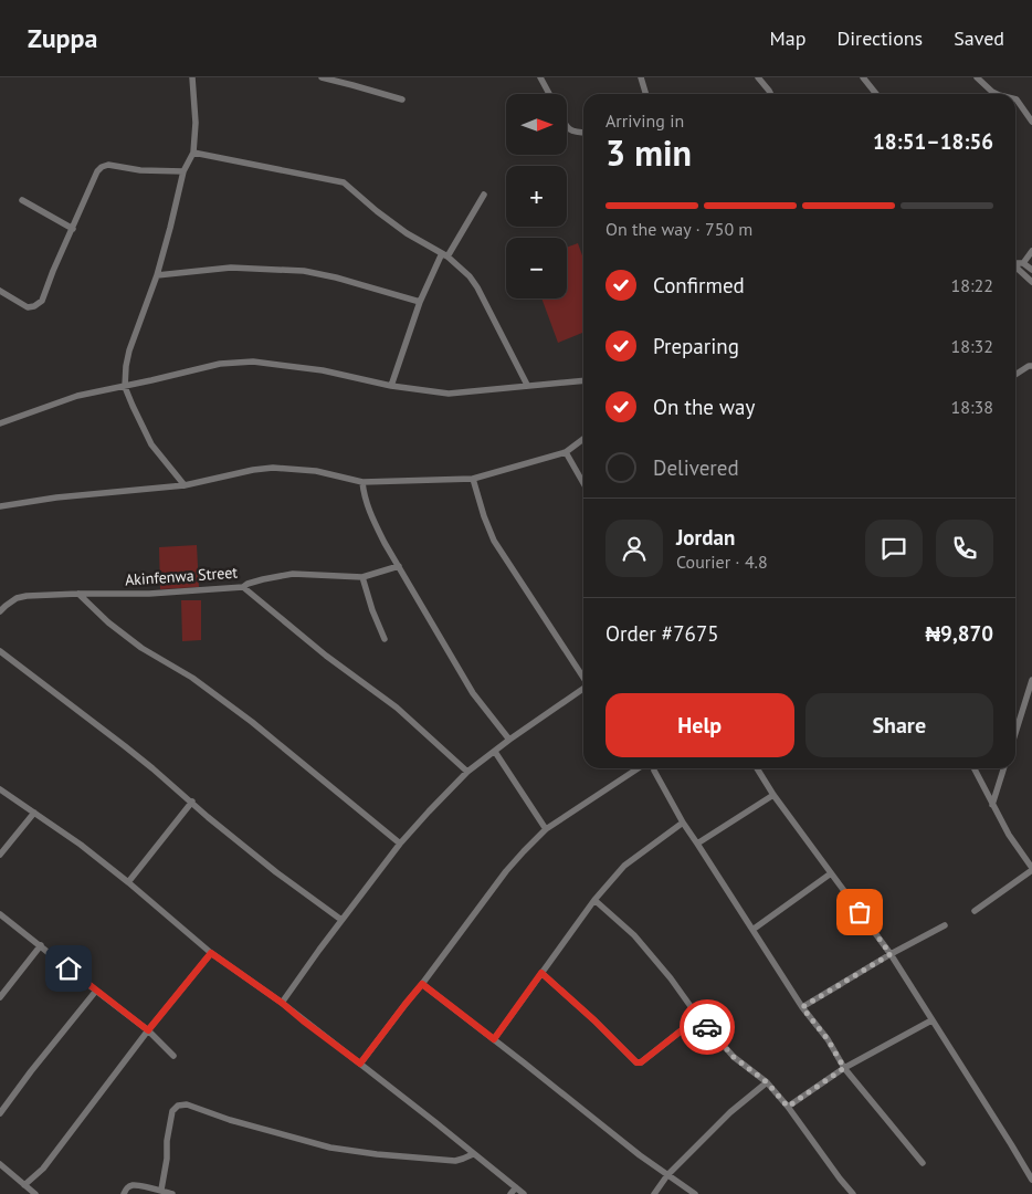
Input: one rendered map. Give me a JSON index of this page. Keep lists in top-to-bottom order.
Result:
{
  "streets": {
    "street": ["Akinfenwa Street"]
  },
  "north": "right",
  "page": {
    "header": "Zuppa",
    "nav": ["Map", "Directions", "Saved"],
    "map_buttons": ["+", "−"],
    "heading": ["3 min", "Arriving in", "18:51–18:56"],
    "panel": [
      "Jordan",
      "Courier · 4.8",
      "Order #7675",
      "₦9,870"
    ],
    "bar": "On the way · 750 m",
    "list": [
      ["Confirmed", "18:22"],
      ["Preparing", "18:32"],
      ["On the way", "18:38"],
      "Delivered"
    ],
    "buttons": ["Help", "Share"]
  }
}
